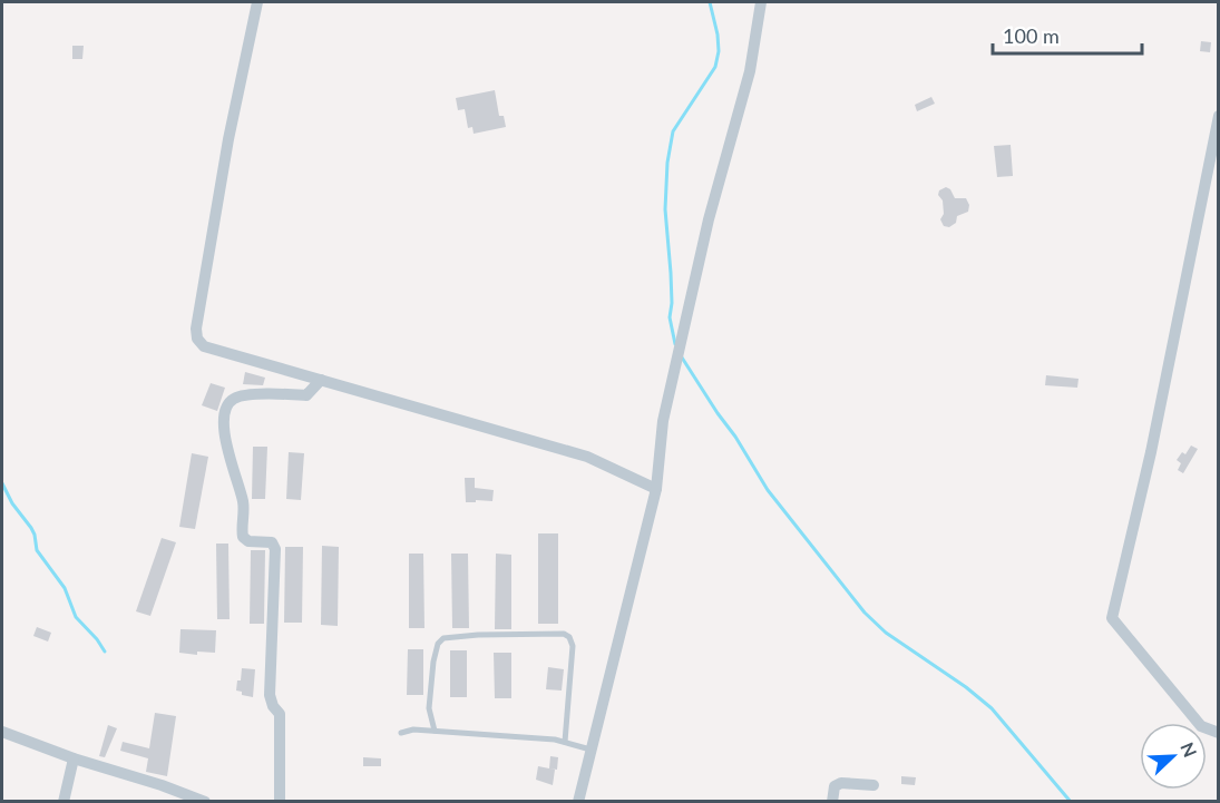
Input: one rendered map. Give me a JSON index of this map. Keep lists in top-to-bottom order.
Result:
{
  "scale_bar": "100 m",
  "north": "top right"
}
